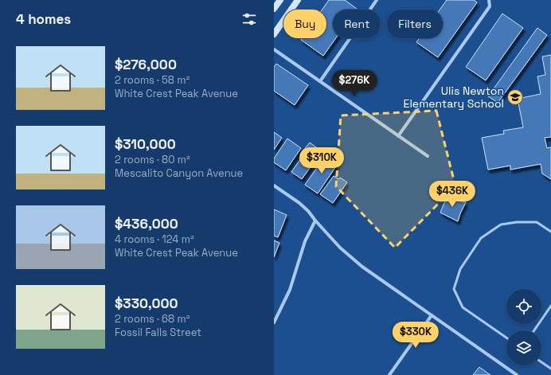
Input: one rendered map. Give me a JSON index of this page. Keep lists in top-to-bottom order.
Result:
{
  "places": {
    "school or university": ["Ulis Newton Elementary School"]
  },
  "page": {
    "heading": "4 homes",
    "chip": ["Buy", "Rent", "Filters"],
    "list": [
      {
        "name": "$276,000",
        "note": "2 rooms · 58 m² · White Crest Peak Avenue"
      },
      {
        "name": "$310,000",
        "note": "2 rooms · 80 m² · Mescalito Canyon Avenue"
      },
      {
        "name": "$436,000",
        "note": "4 rooms · 124 m² · White Crest Peak Avenue"
      },
      {
        "name": "$330,000",
        "note": "2 rooms · 68 m² · Fossil Falls Street"
      }
    ],
    "price": [
      "$276K",
      "$310K",
      "$436K",
      "$330K"
    ]
  }
}
